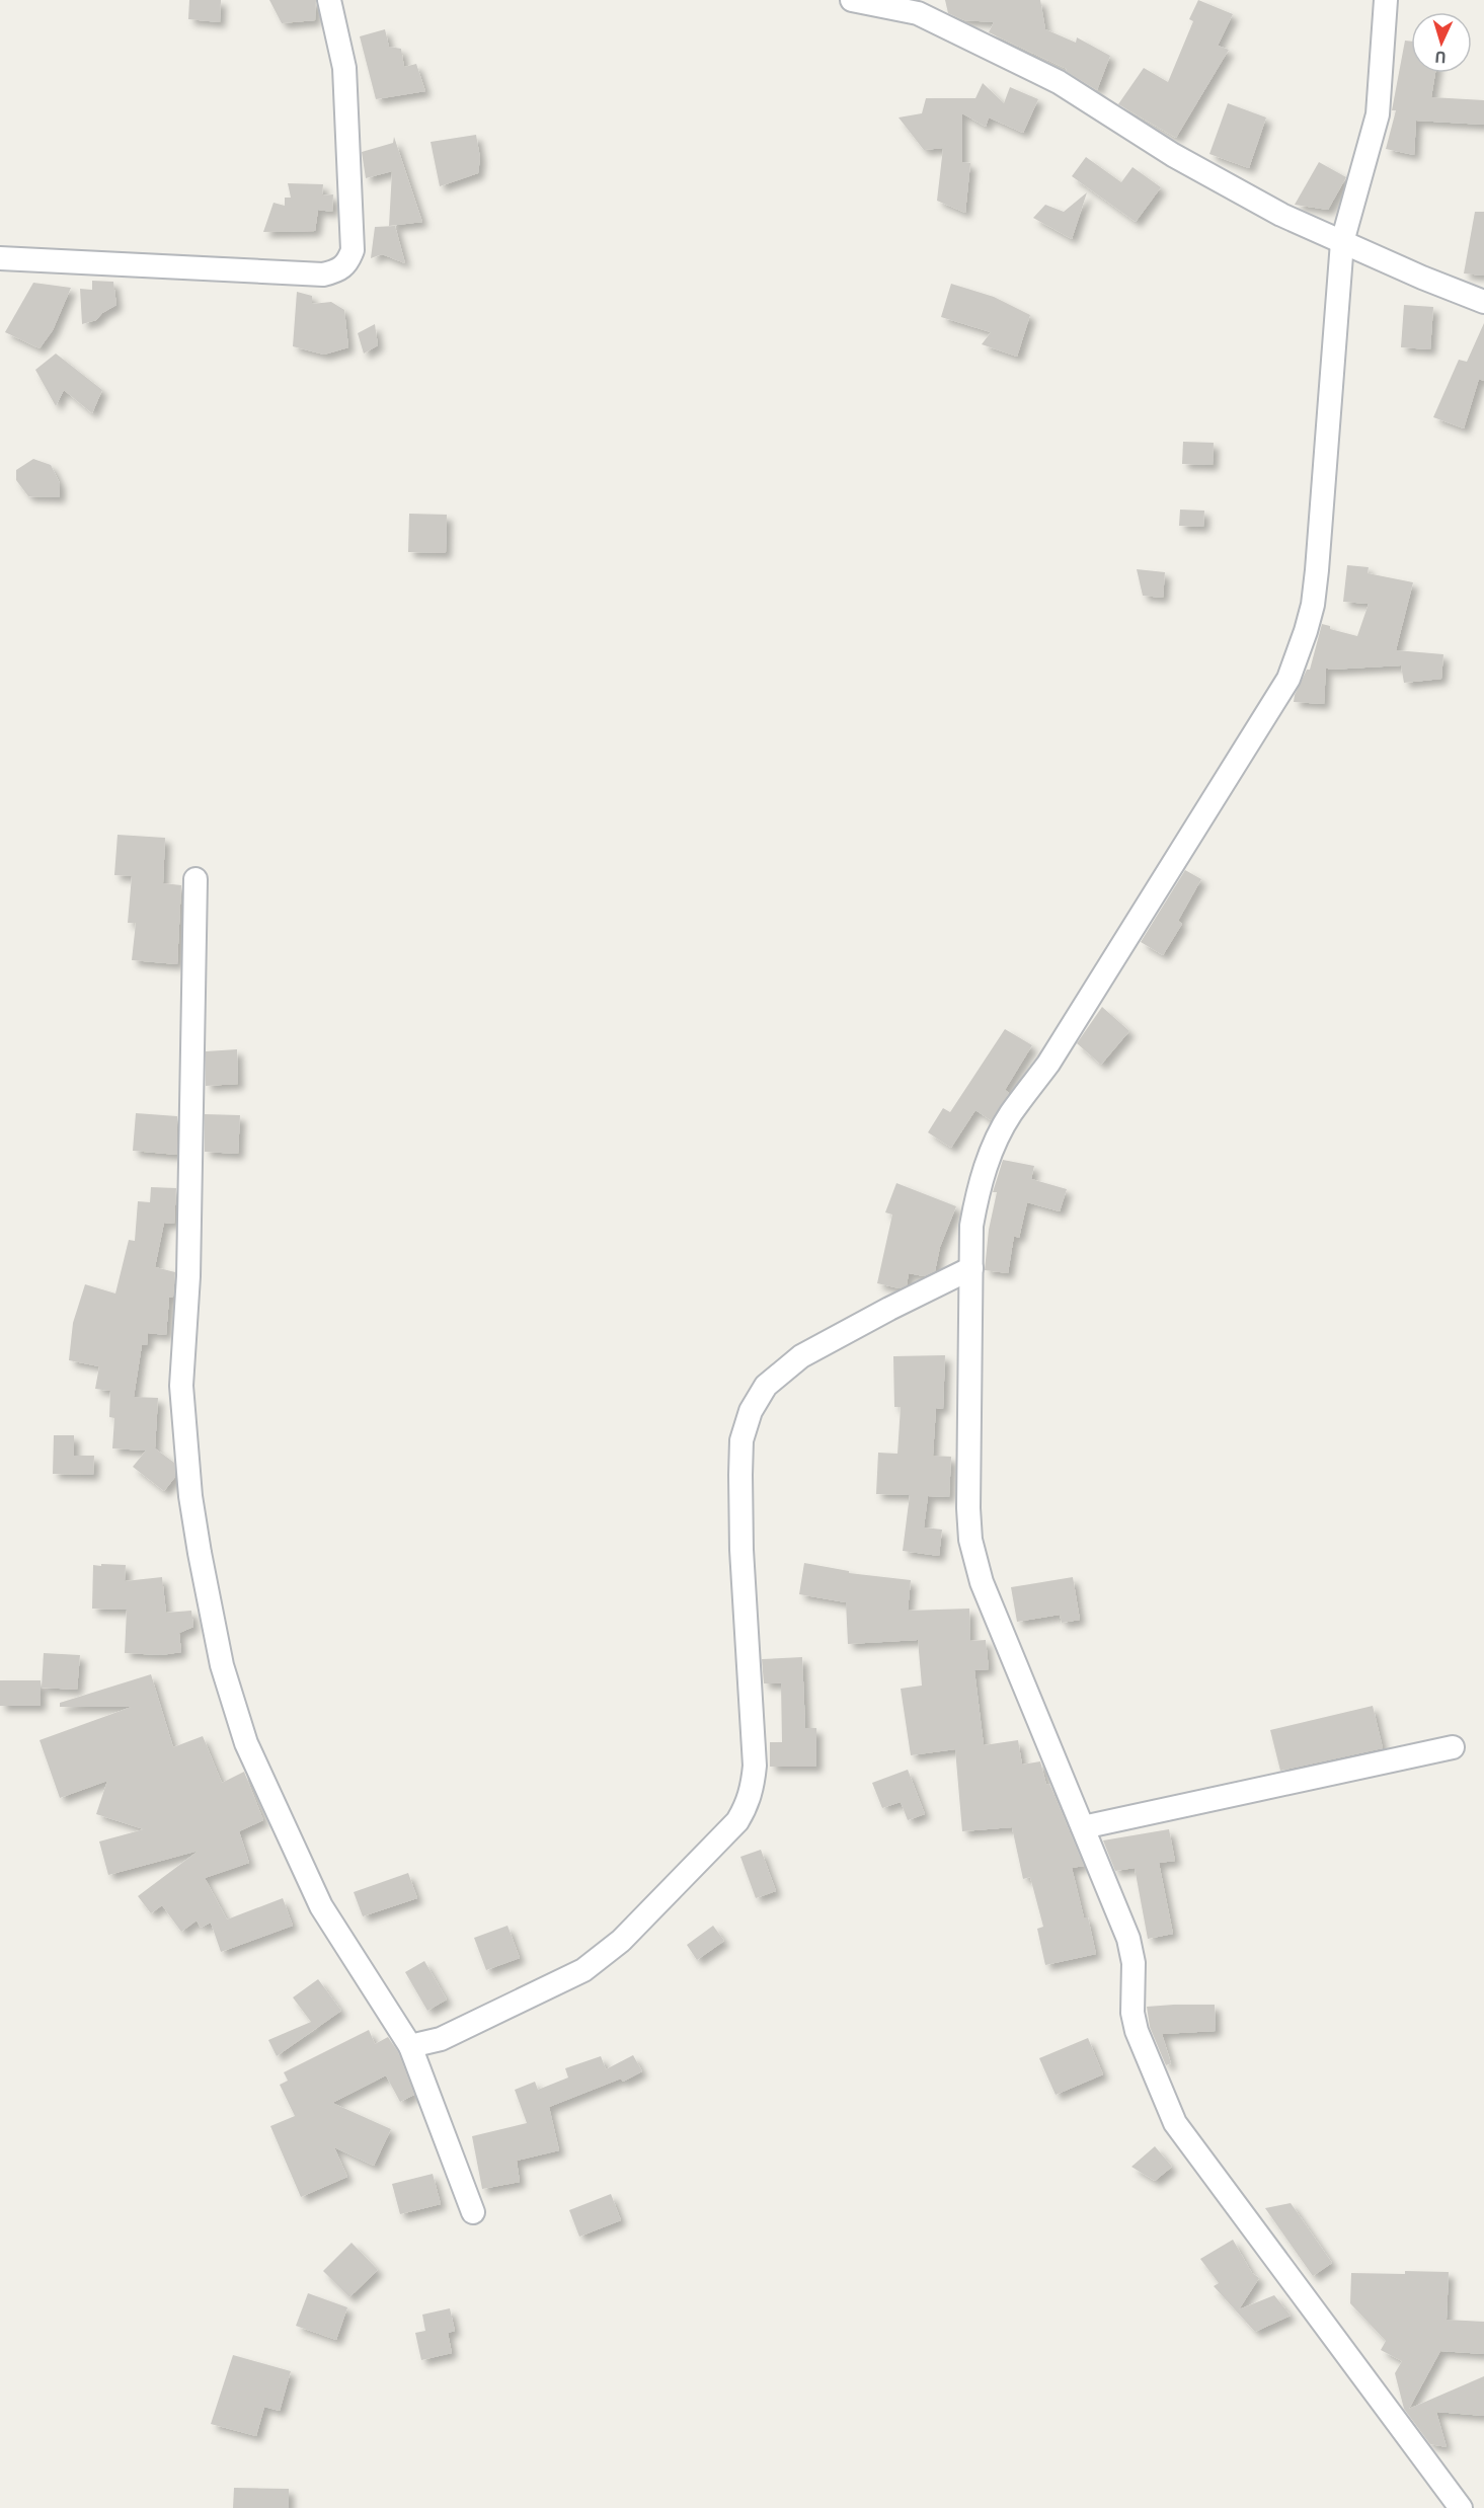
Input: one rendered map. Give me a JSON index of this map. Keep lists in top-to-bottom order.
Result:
{
  "north": "bottom"
}
